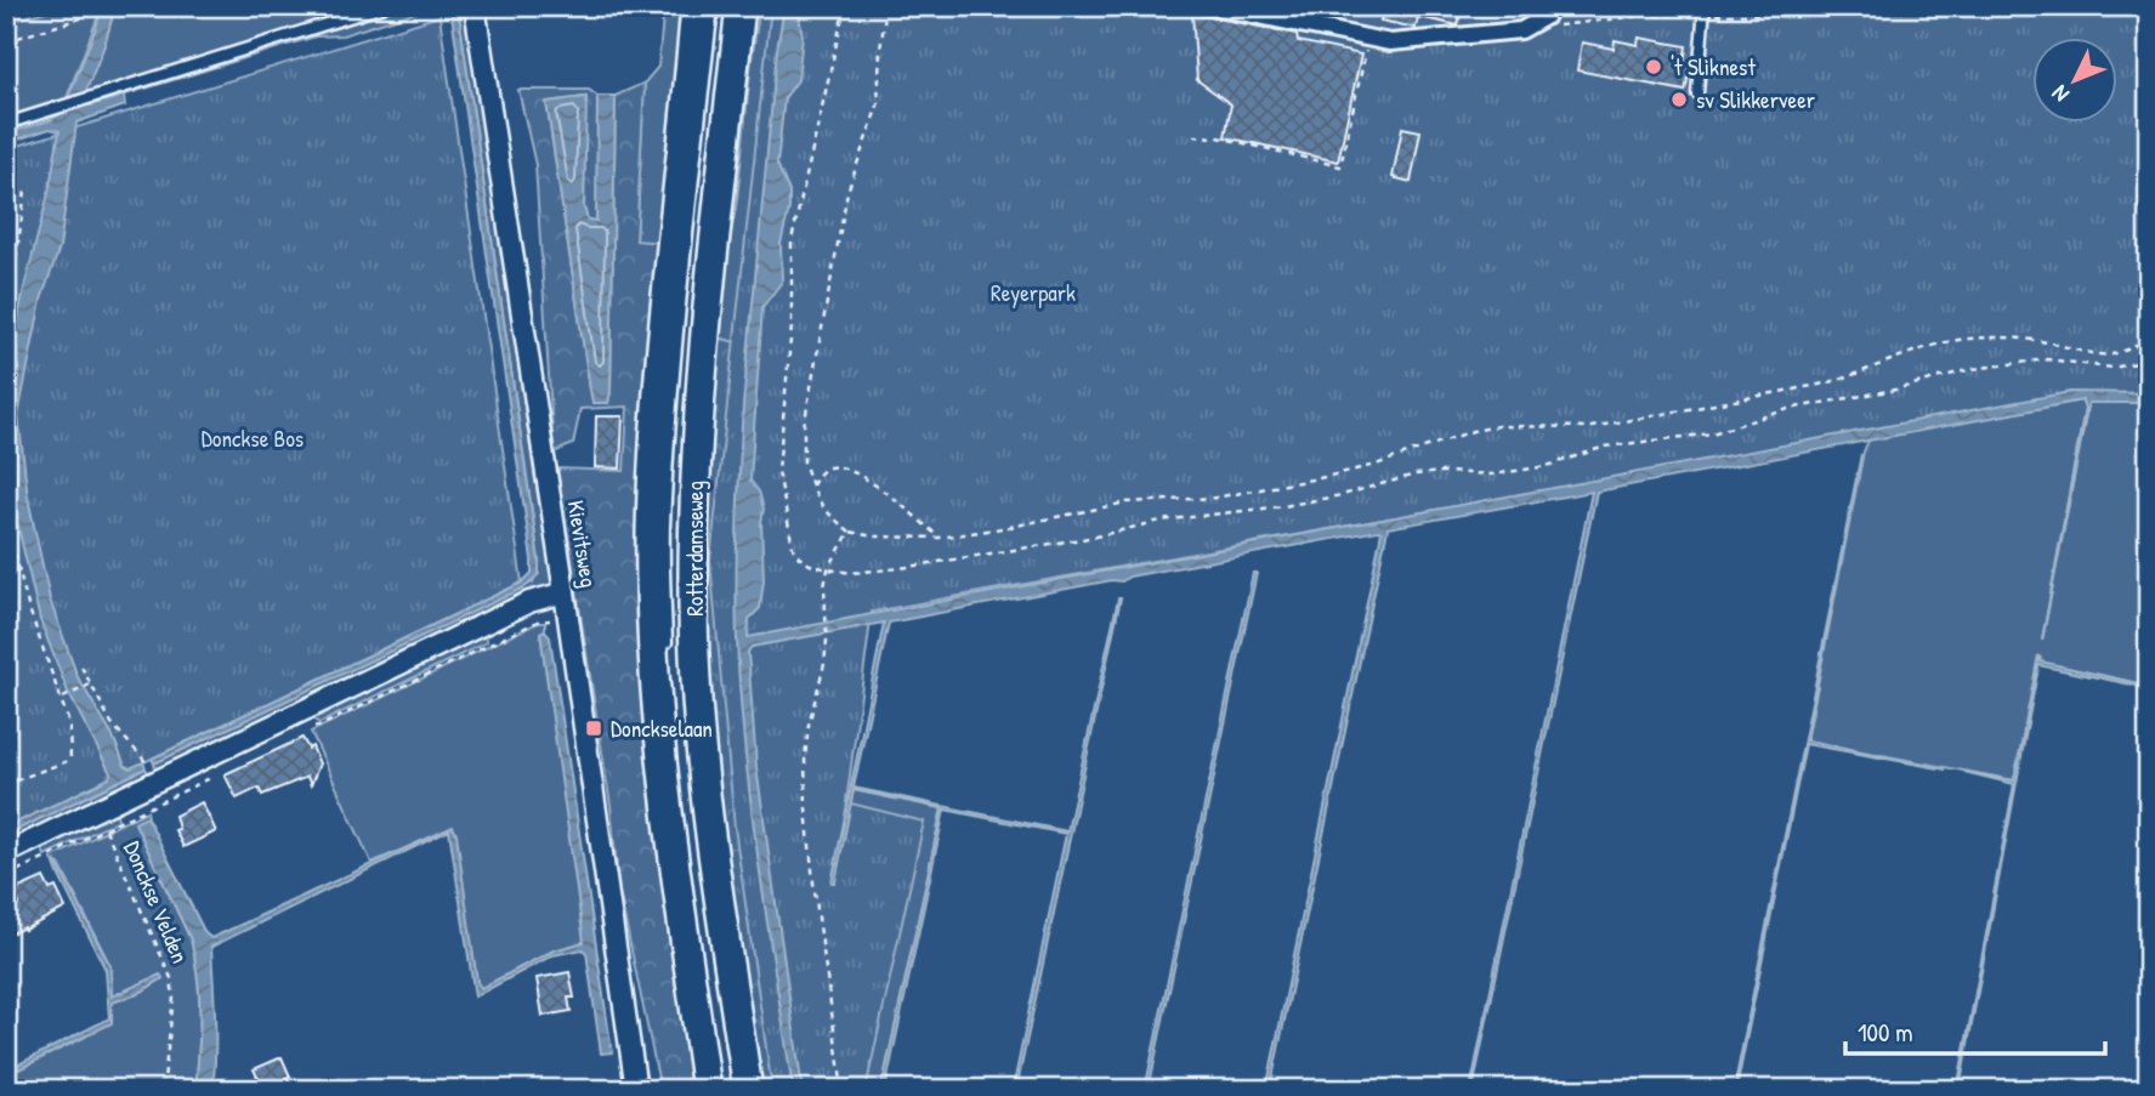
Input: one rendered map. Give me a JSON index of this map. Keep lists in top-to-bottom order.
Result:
{
  "streets": {
    "main road": ["Rotterdamseweg"],
    "street": ["Kievitsweg"],
    "path": ["Donckse Velden"]
  },
  "parks": ["Reyerpark", "Donckse Bos"],
  "places": {
    "other": ["'t Sliknest", "sv Slikkerveer"],
    "transit": ["Donckselaan"]
  },
  "scale_bar": "100 m",
  "north": "bottom left"
}
